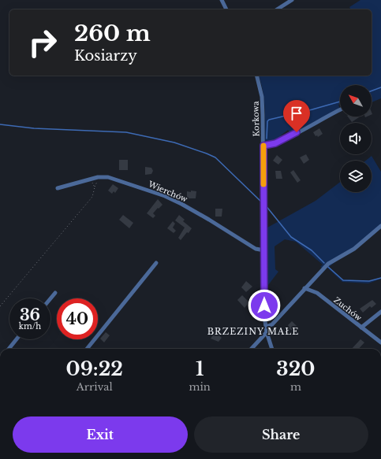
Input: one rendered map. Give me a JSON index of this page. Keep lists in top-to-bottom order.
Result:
{
  "streets": {
    "street": ["Korkowa", "Wierchów", "Zuchów"]
  },
  "crossings": [
    ["Korkowa", "Wierchów"]
  ],
  "districts": ["BRZEZINY MAŁE"],
  "north": "top left",
  "page": {
    "turn": ["260 m", "Kosiarzy"],
    "speed": "36 km/h",
    "limit": "40",
    "eta": [
      "09:22",
      "Arrival",
      "1",
      "min",
      "320",
      "m"
    ],
    "buttons": ["Exit", "Share"]
  }
}
